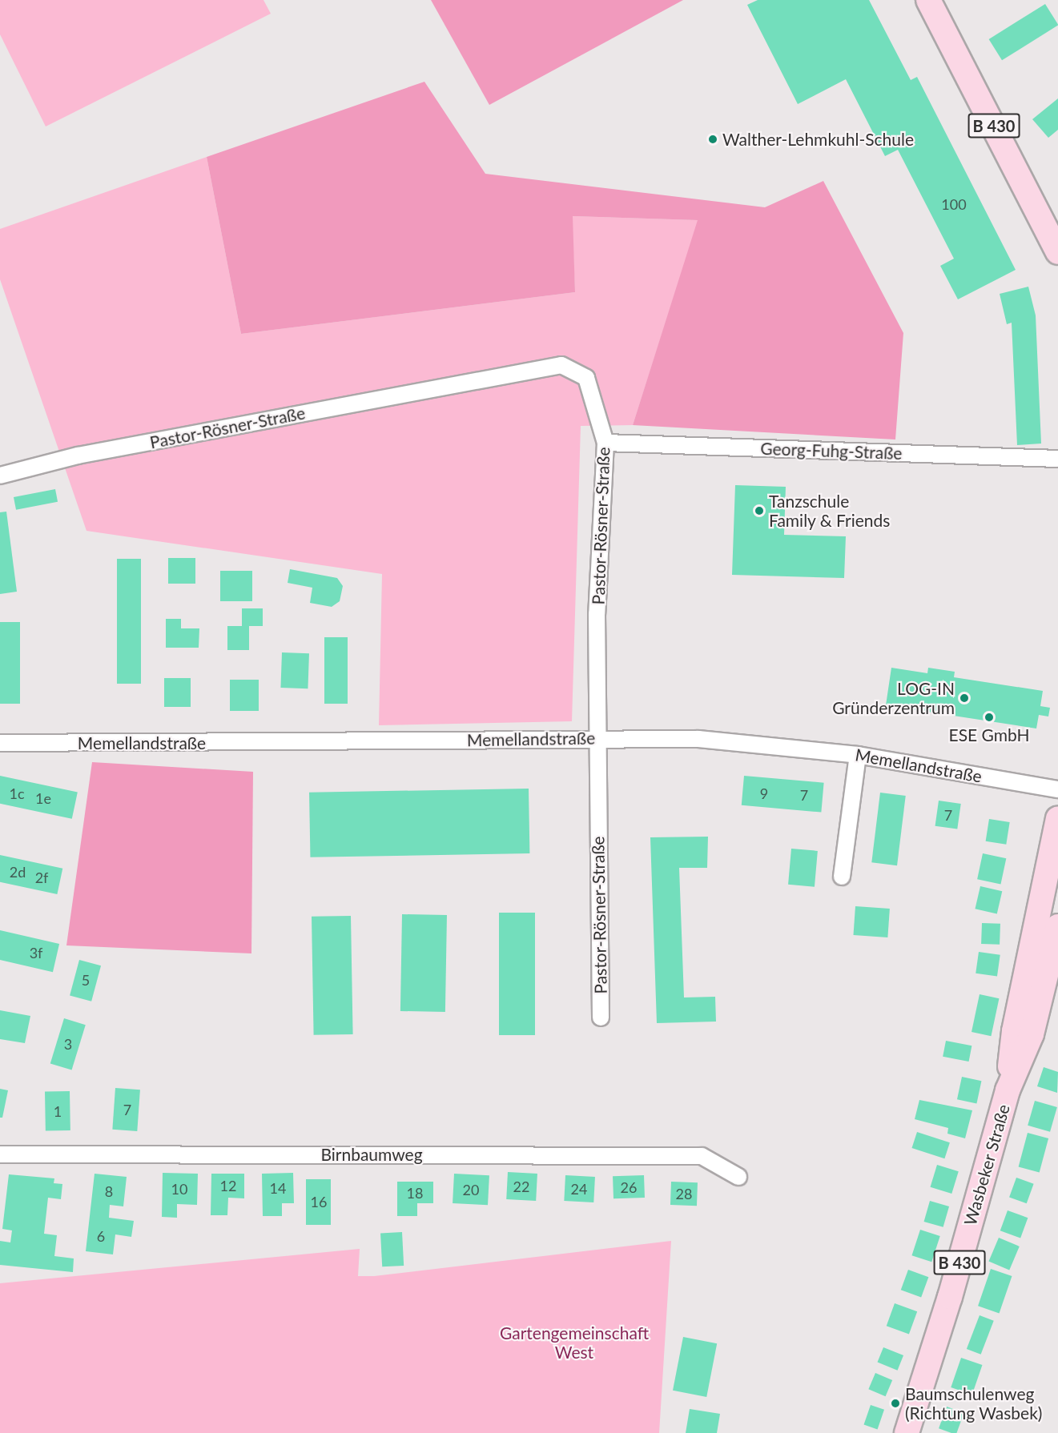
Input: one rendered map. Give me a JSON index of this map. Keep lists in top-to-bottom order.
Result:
{
  "streets": {
    "main road": ["B 430", "Wasbeker Straße"],
    "street": [
      "Pastor-Rösner-Straße",
      "Georg-Fuhg-Straße",
      "Memellandstraße",
      "Birnbaumweg"
    ]
  },
  "crossings": [
    ["Pastor-Rösner-Straße", "Georg-Fuhg-Straße"],
    ["Pastor-Rösner-Straße", "Memellandstraße"]
  ],
  "parks": ["Gartengemeinschaft West"],
  "places": [
    "Walther-Lehmkuhl-Schule",
    "Tanzschule Family & Friends",
    "LOG-IN Gründerzentrum",
    "ESE GmbH",
    "Baumschulenweg (Richtung Wasbek)"
  ],
  "house_numbers": [
    "100",
    "1c",
    "9",
    "7",
    "1e",
    "7",
    "2d",
    "2f",
    "3f",
    "5",
    "3",
    "7",
    "1",
    "12",
    "22",
    "26",
    "14",
    "10",
    "24",
    "20",
    "8",
    "18",
    "28",
    "16",
    "6"
  ]
}
